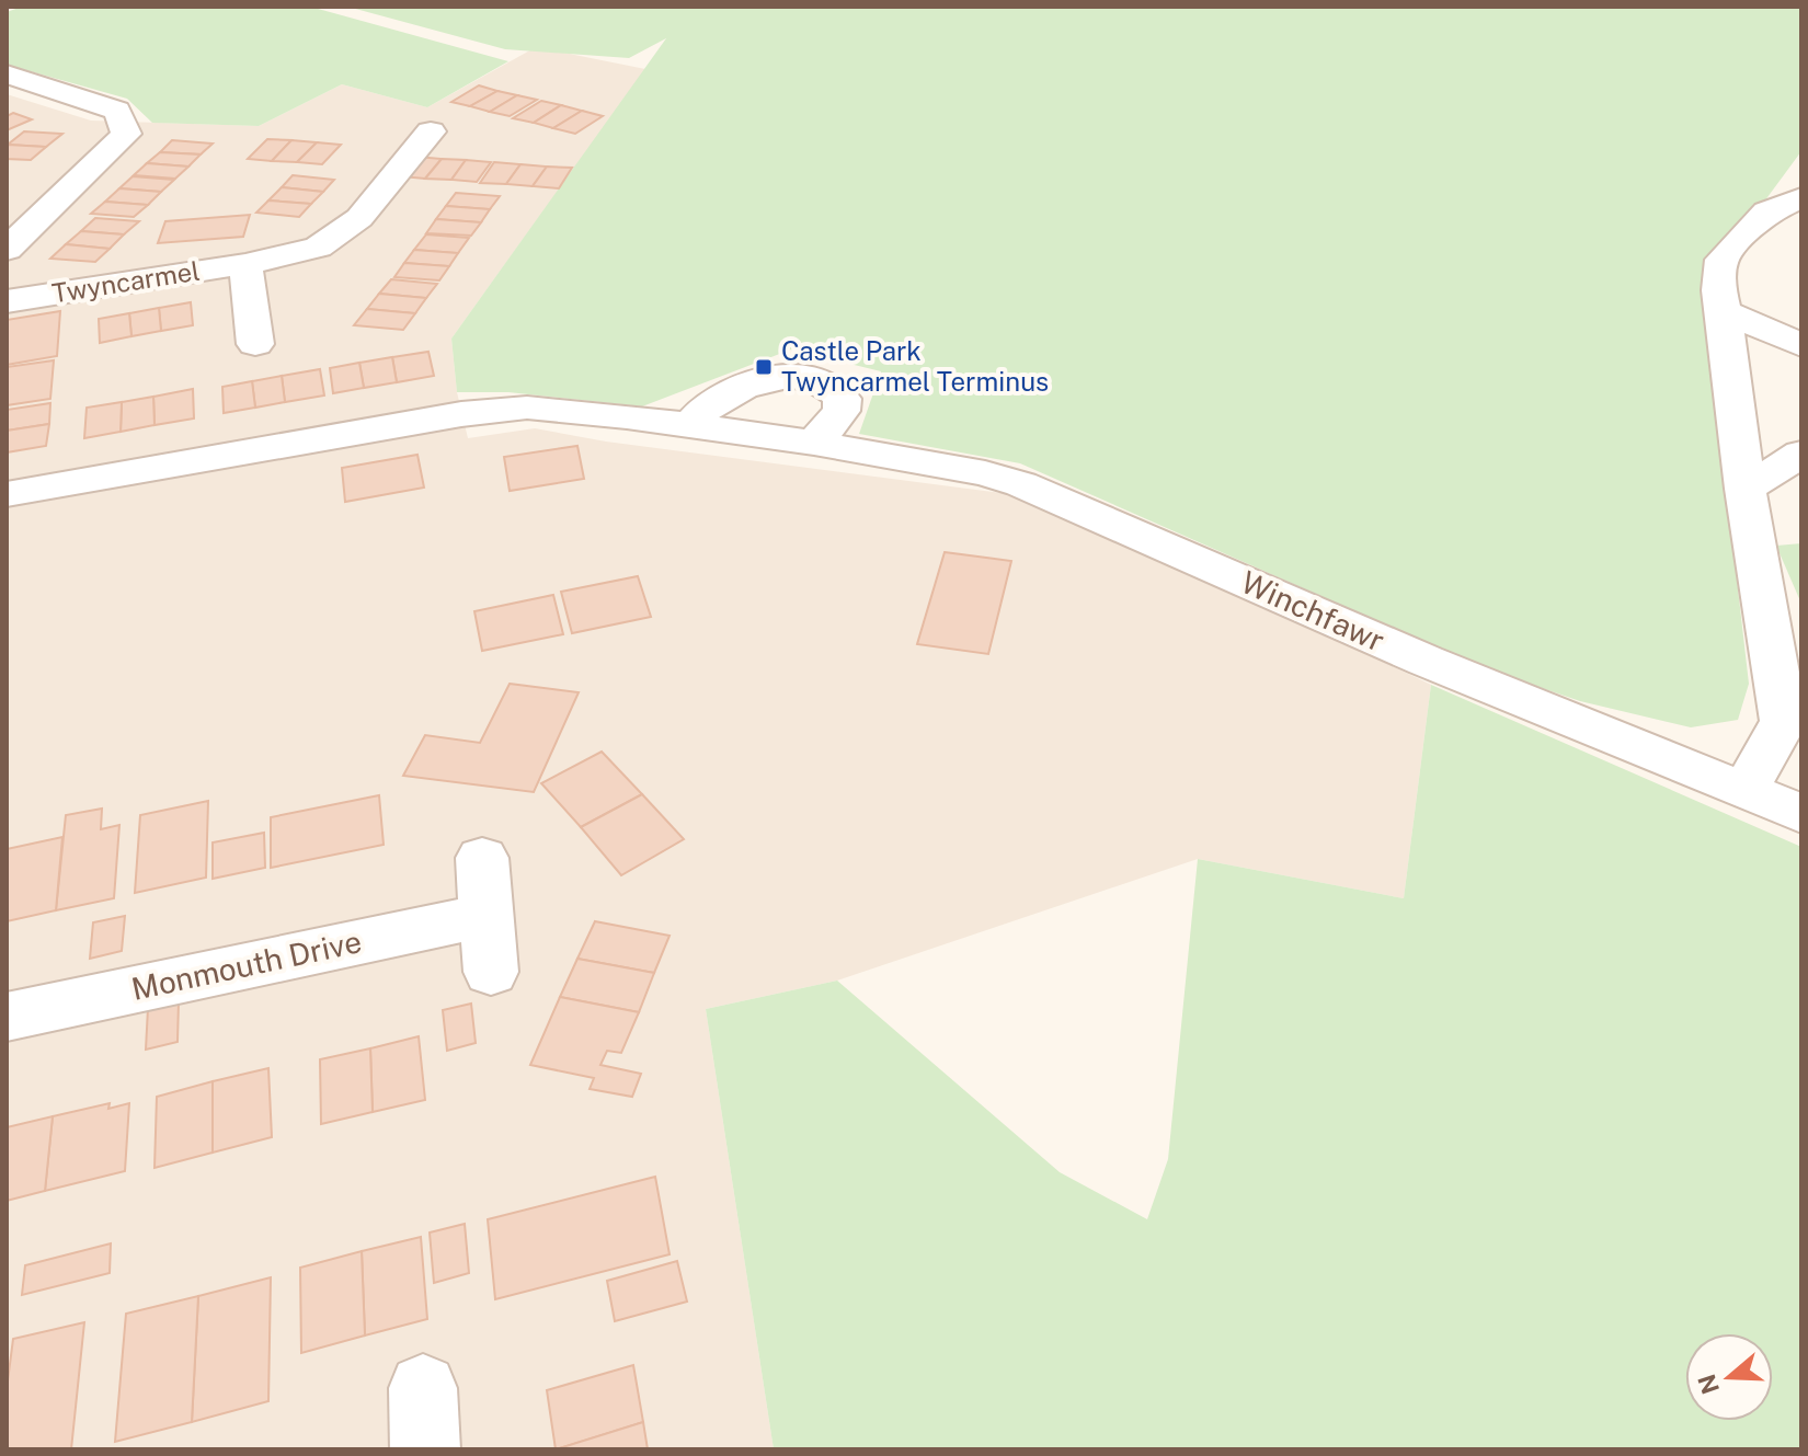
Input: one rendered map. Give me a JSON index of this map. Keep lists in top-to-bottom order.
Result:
{
  "streets": {
    "street": ["Twyncarmel", "Winchfawr", "Monmouth Drive"]
  },
  "places": {
    "transit": ["Castle Park Twyncarmel Terminus"]
  },
  "north": "left"
}
